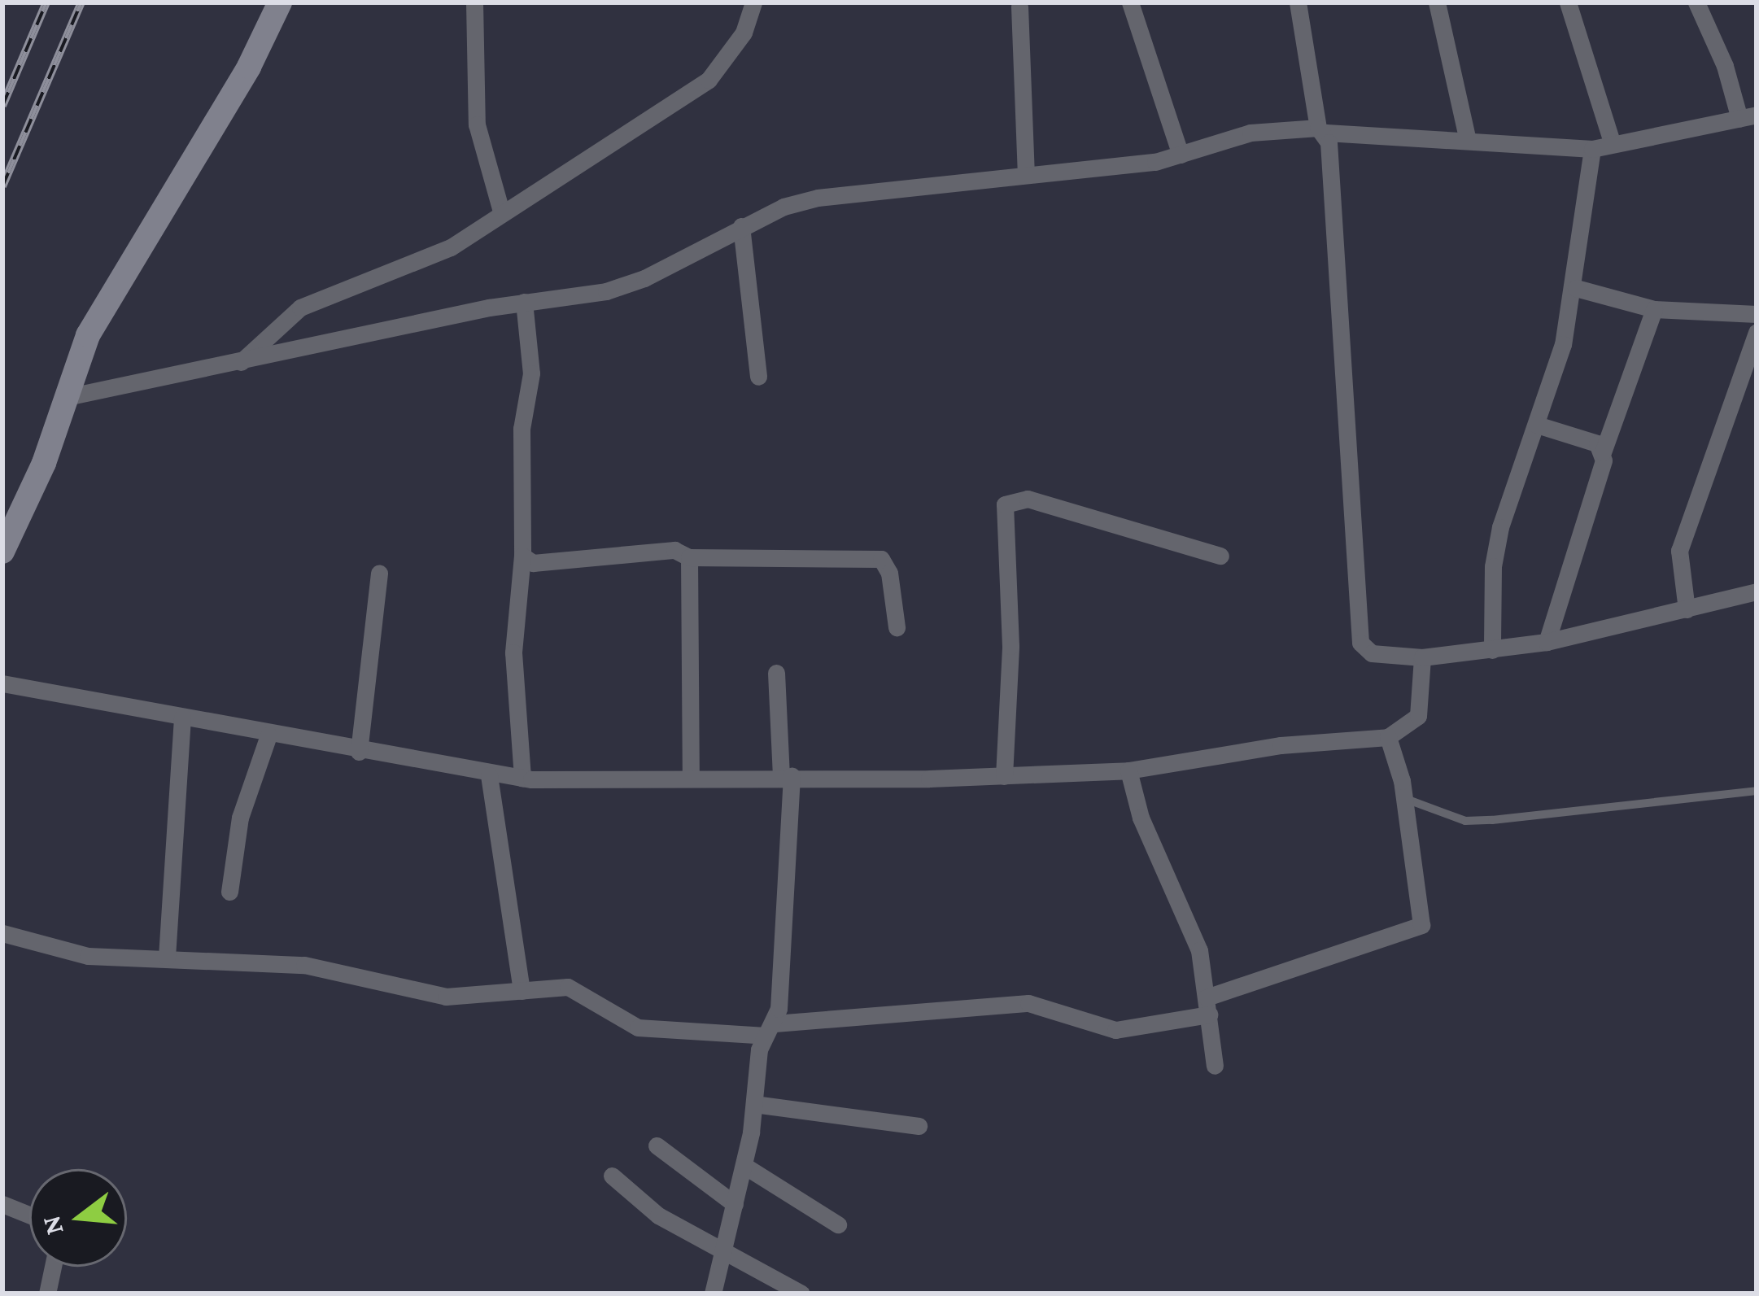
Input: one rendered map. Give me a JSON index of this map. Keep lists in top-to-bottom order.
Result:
{
  "north": "left"
}
